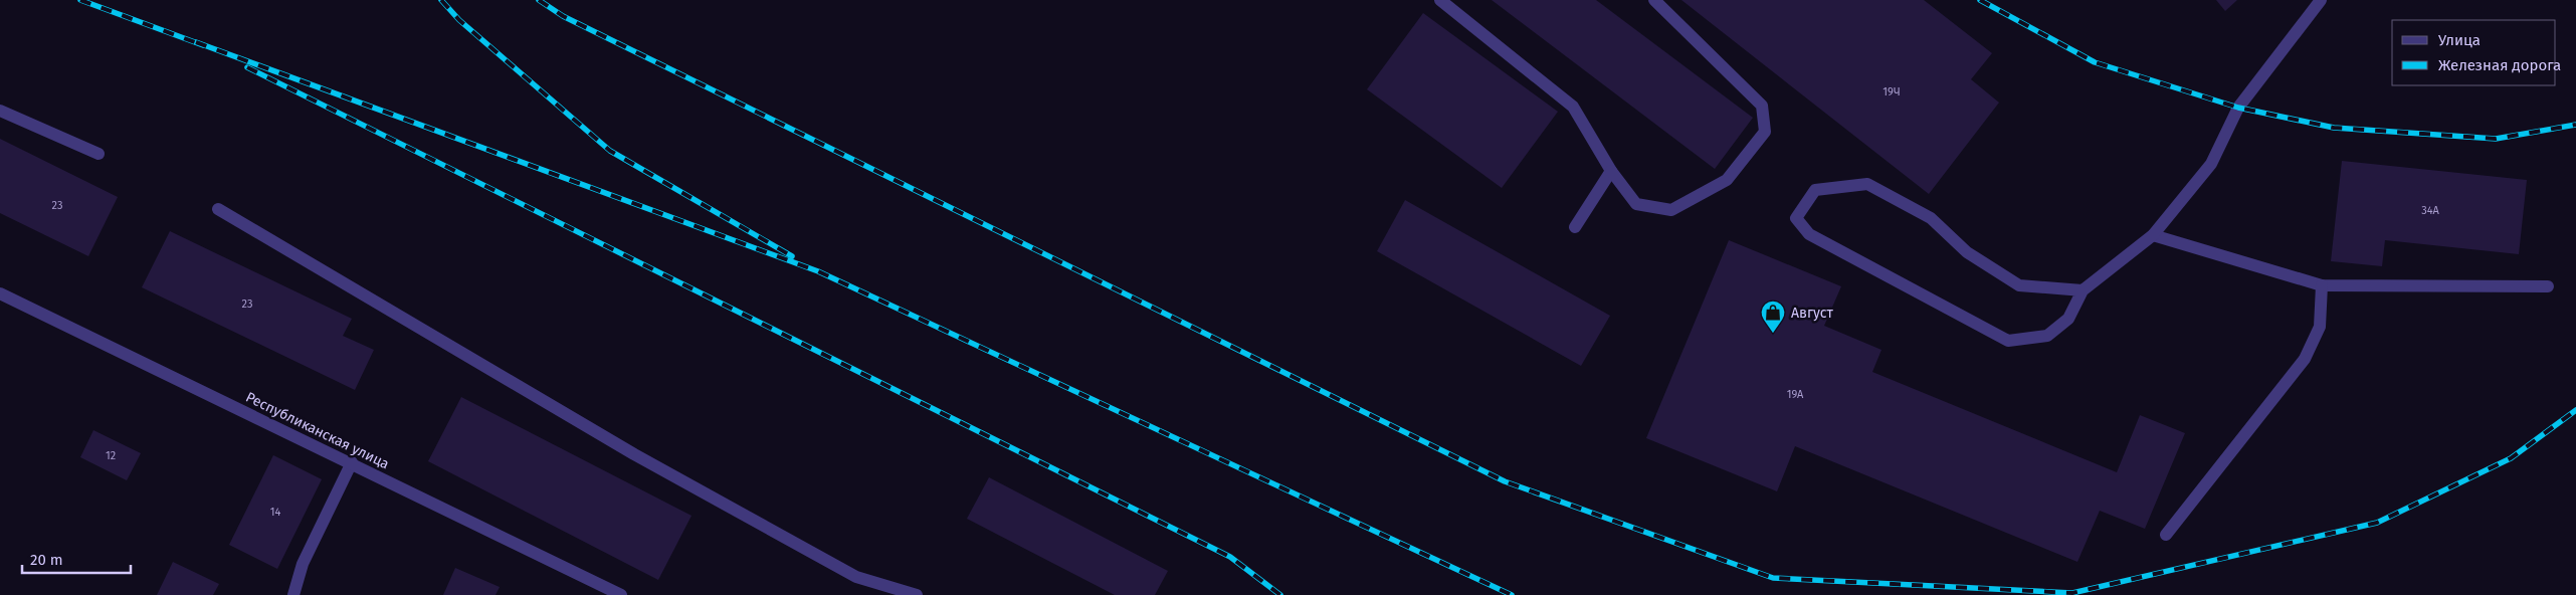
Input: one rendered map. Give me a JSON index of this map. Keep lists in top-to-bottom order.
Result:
{
  "streets": {
    "street": ["Республиканская улица"]
  },
  "places": {
    "shop": ["Август"]
  },
  "house_numbers": [
    "19Ч",
    "23",
    "34А",
    "23",
    "19А",
    "12",
    "14"
  ],
  "legend": ["Улица", "Железная дорога"],
  "scale_bar": "20 m"
}
